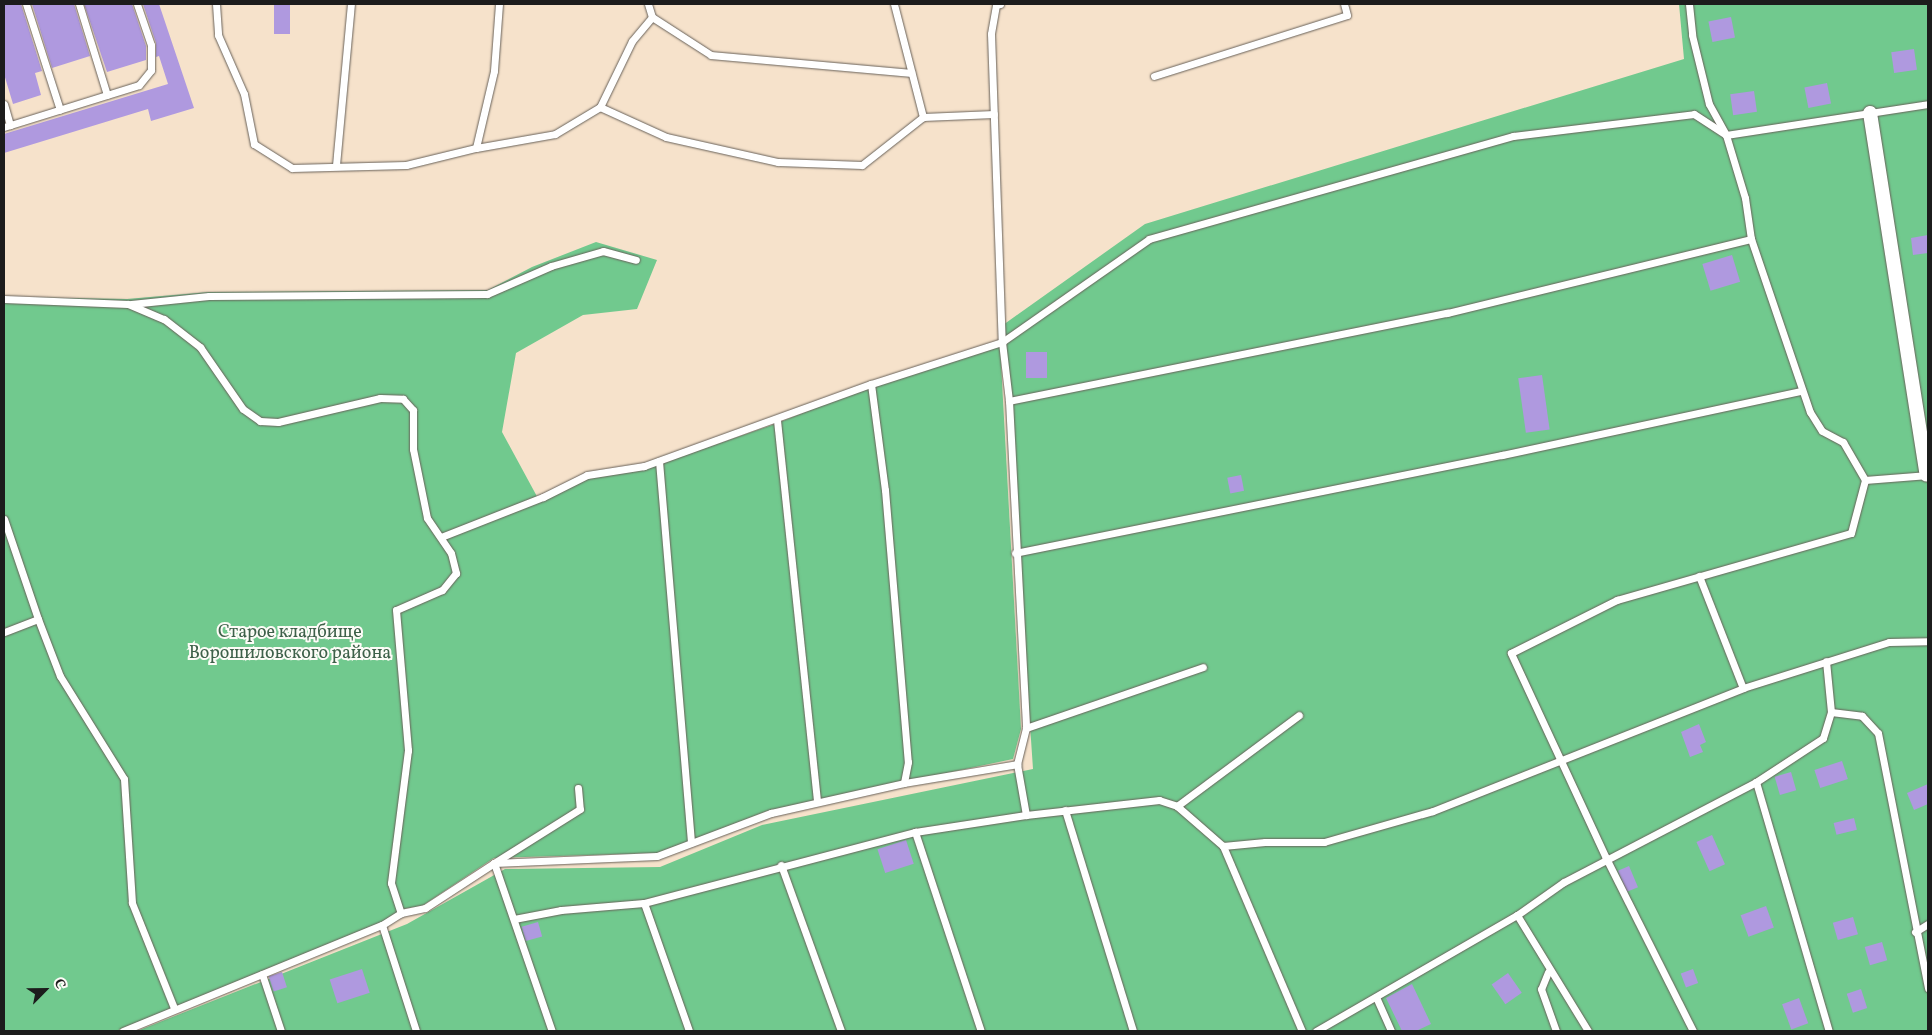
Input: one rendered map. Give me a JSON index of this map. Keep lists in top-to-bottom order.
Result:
{
  "parks": ["Старое кладбище Ворошиловского района"],
  "north": "top right"
}
